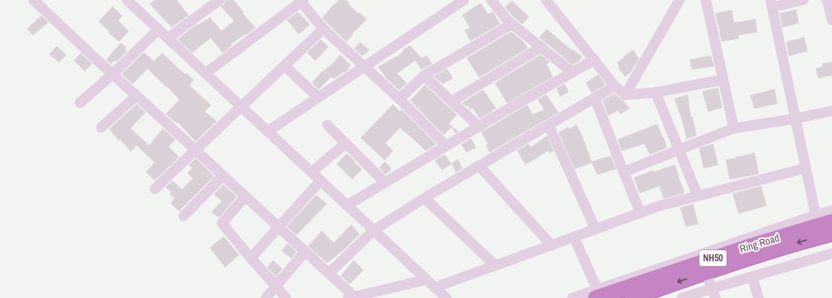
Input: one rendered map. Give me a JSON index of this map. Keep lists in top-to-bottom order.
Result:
{
  "streets": {
    "highway": ["Ring Road", "NH50"]
  }
}
